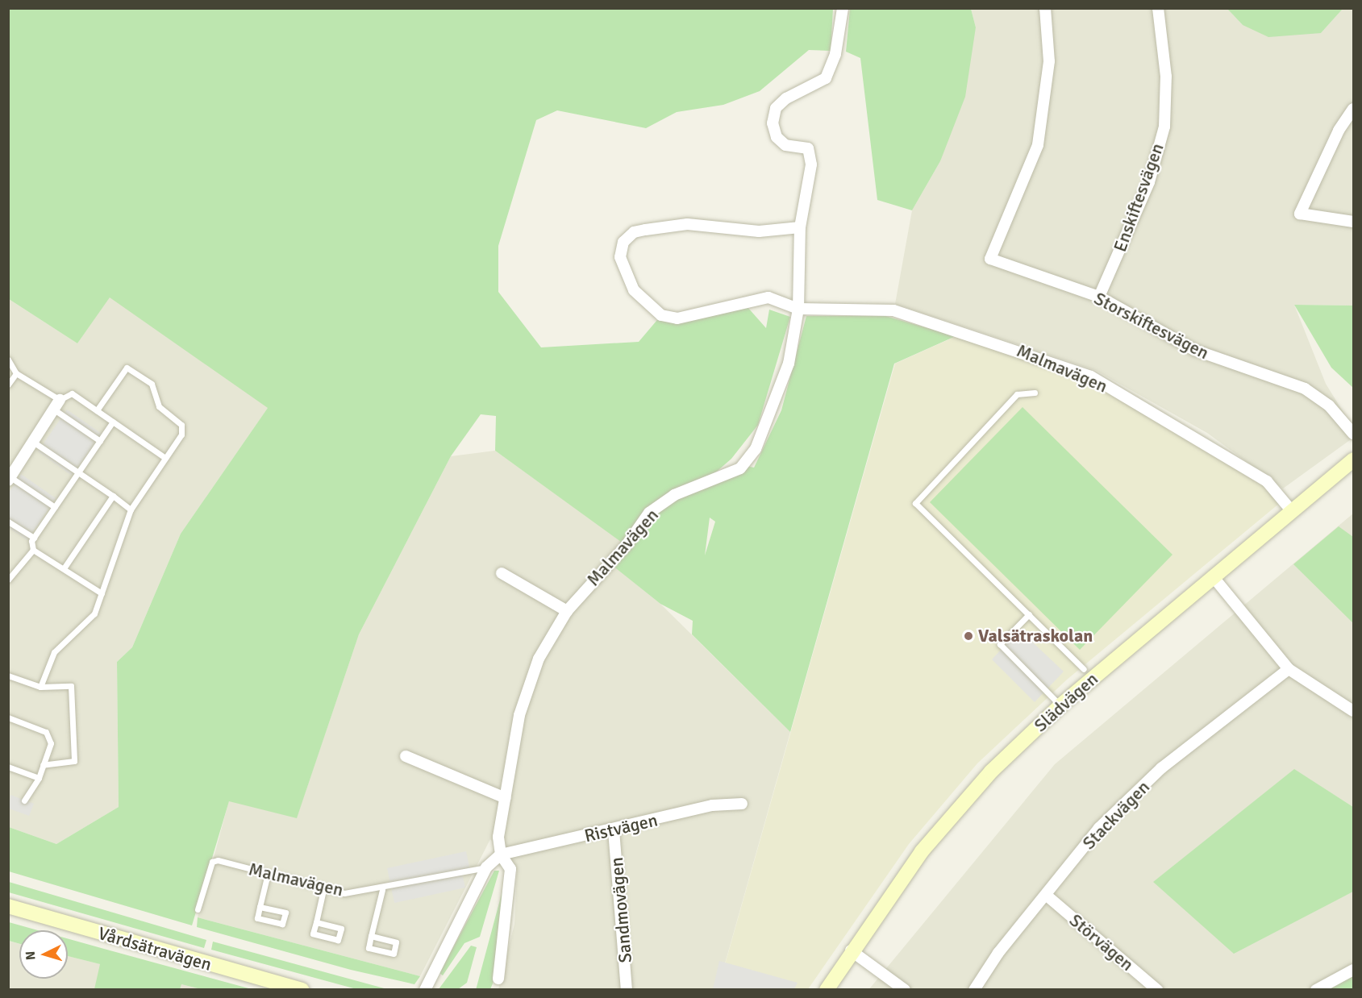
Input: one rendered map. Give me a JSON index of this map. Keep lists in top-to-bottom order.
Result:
{
  "streets": {
    "street": [
      "Enskiftesvägen",
      "Storskiftesvägen",
      "Malmavägen",
      "Slädvägen",
      "Stackvägen",
      "Ristvägen",
      "Sandmovägen",
      "Störvägen",
      "Vårdsätravägen"
    ]
  },
  "crossings": [
    ["Enskiftesvägen", "Storskiftesvägen"],
    ["Malmavägen", "Slädvägen"],
    ["Malmavägen", "Ristvägen"],
    ["Stackvägen", "Störvägen"],
    ["Ristvägen", "Sandmovägen"]
  ],
  "places": ["Valsätraskolan"],
  "north": "left"
}
